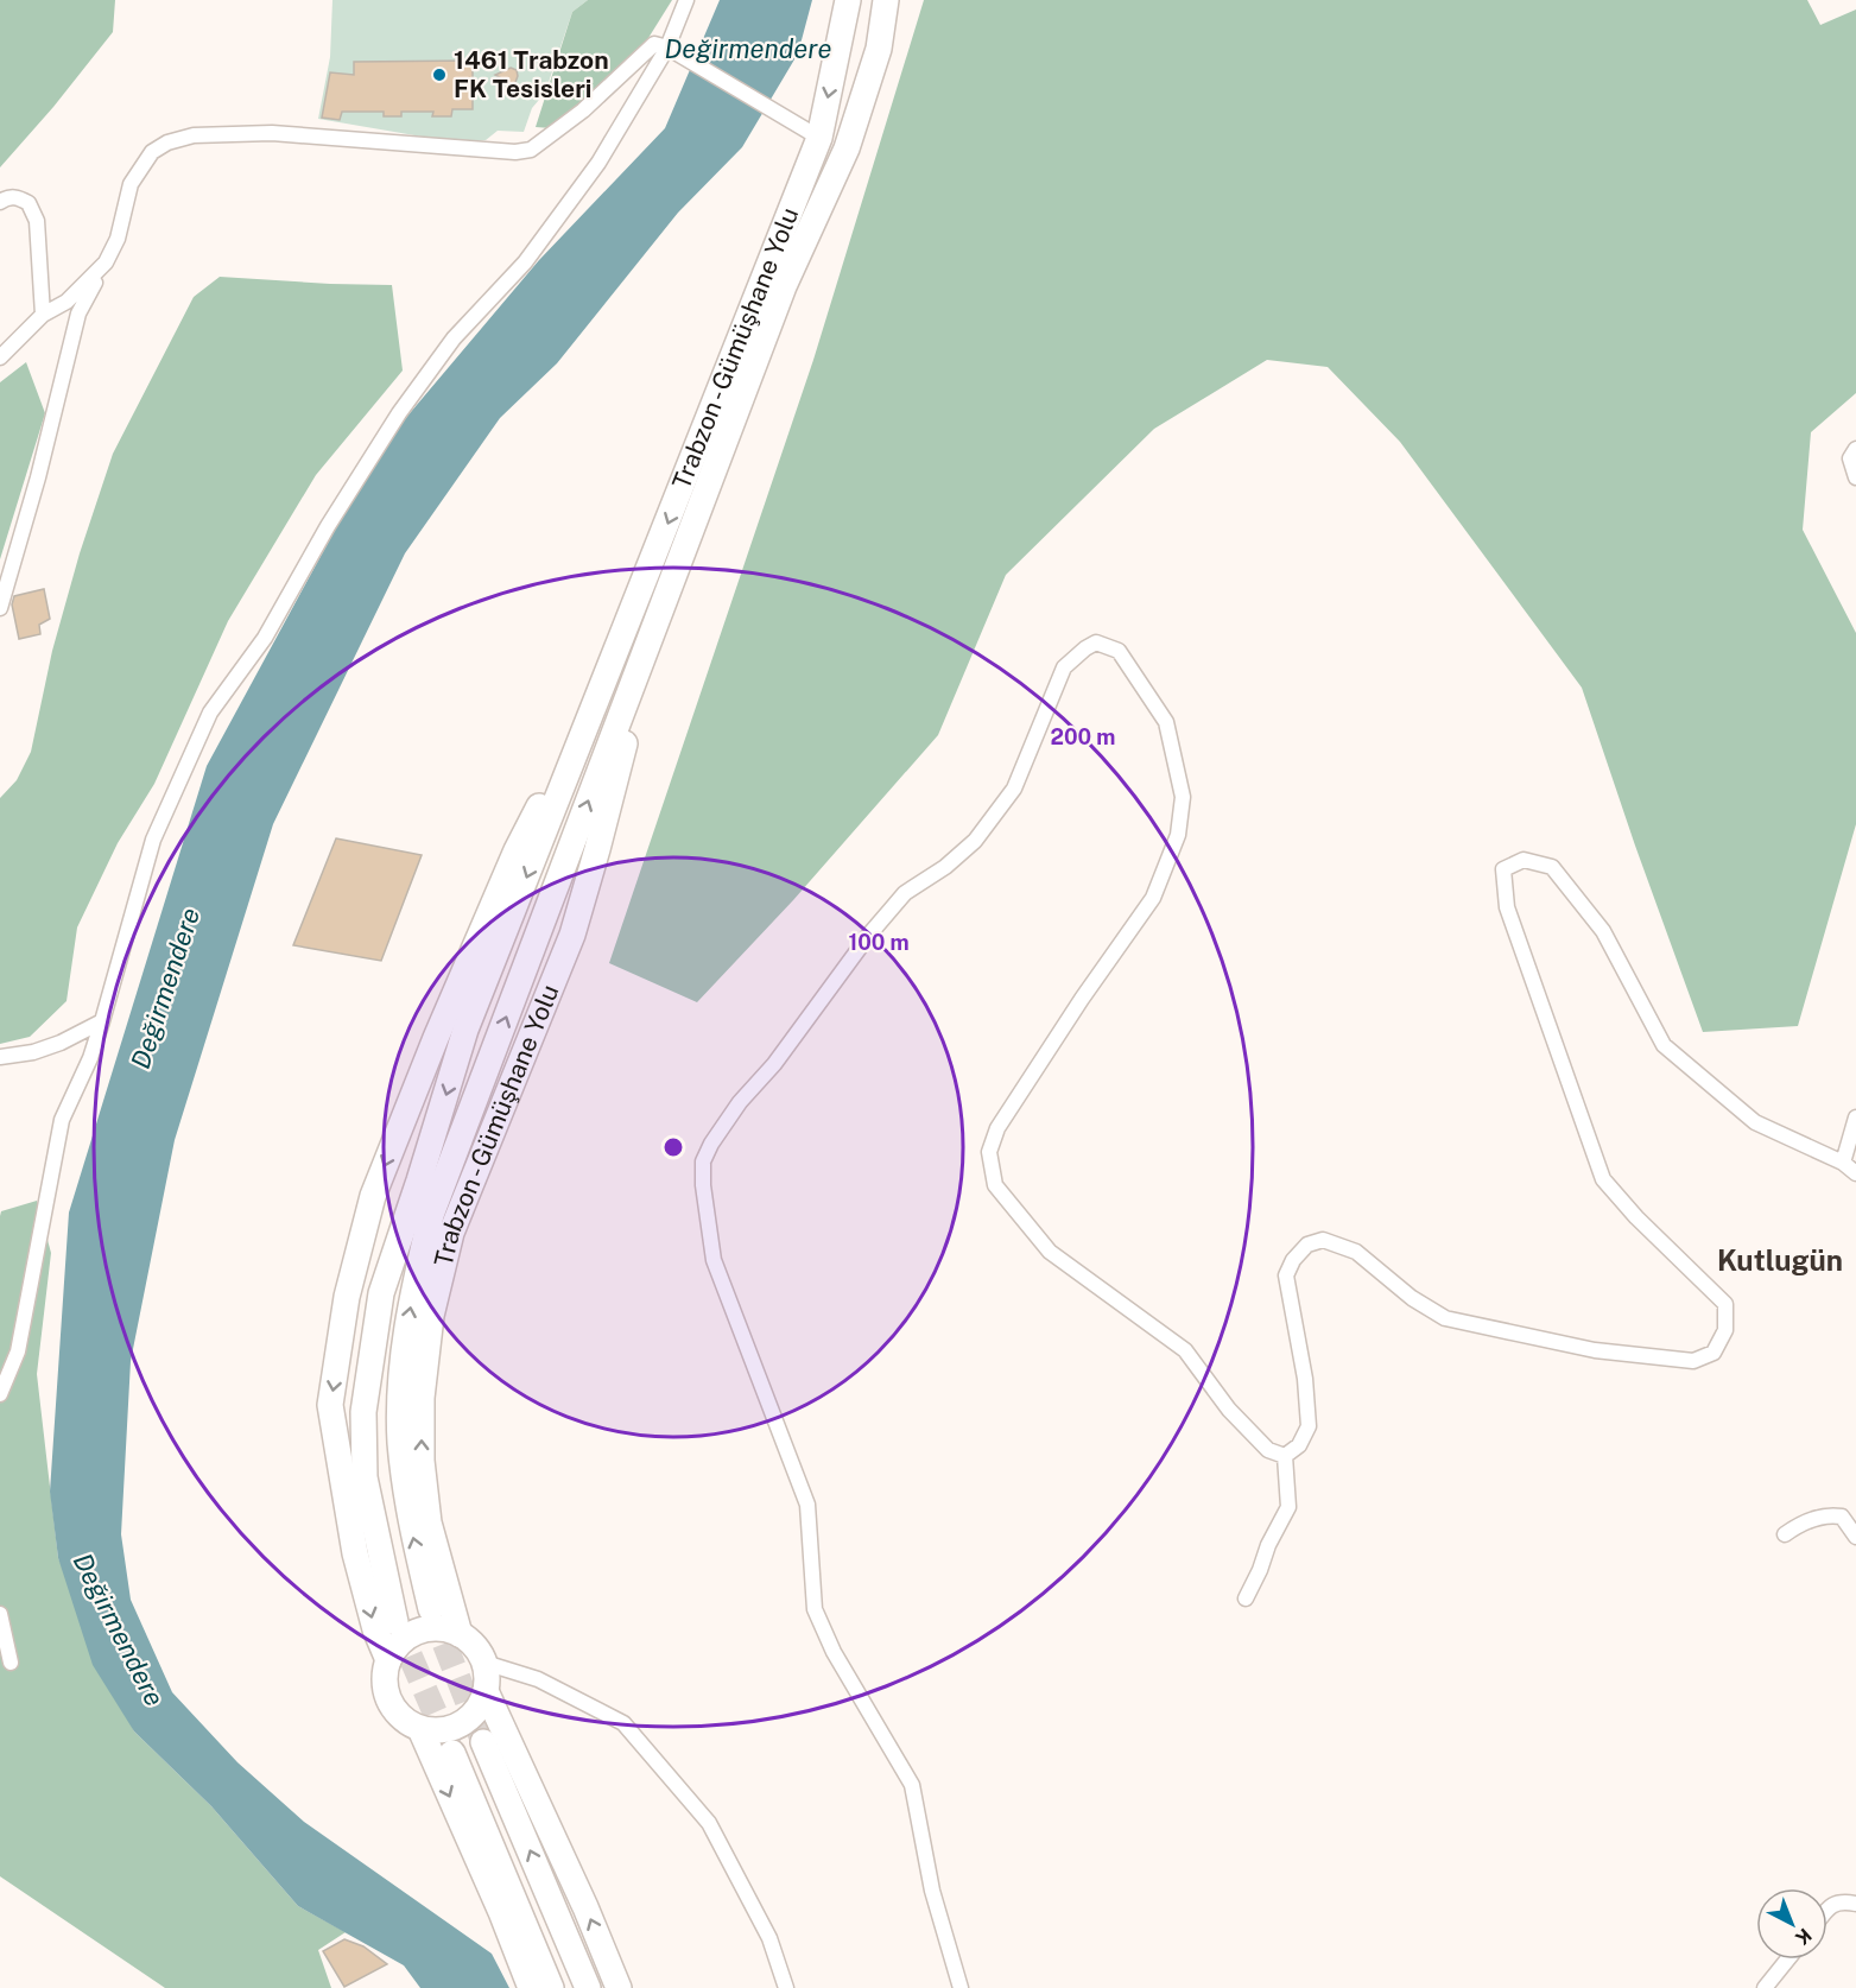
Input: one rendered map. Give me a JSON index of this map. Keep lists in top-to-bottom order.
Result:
{
  "streets": {
    "highway": ["Trabzon - Gümüşhane Yolu"]
  },
  "districts": ["Kutlugün"],
  "water": ["Değirmendere"],
  "places": ["1461 Trabzon FK Tesisleri"],
  "north": "bottom right",
  "rings": ["200 m", "100 m"]
}
